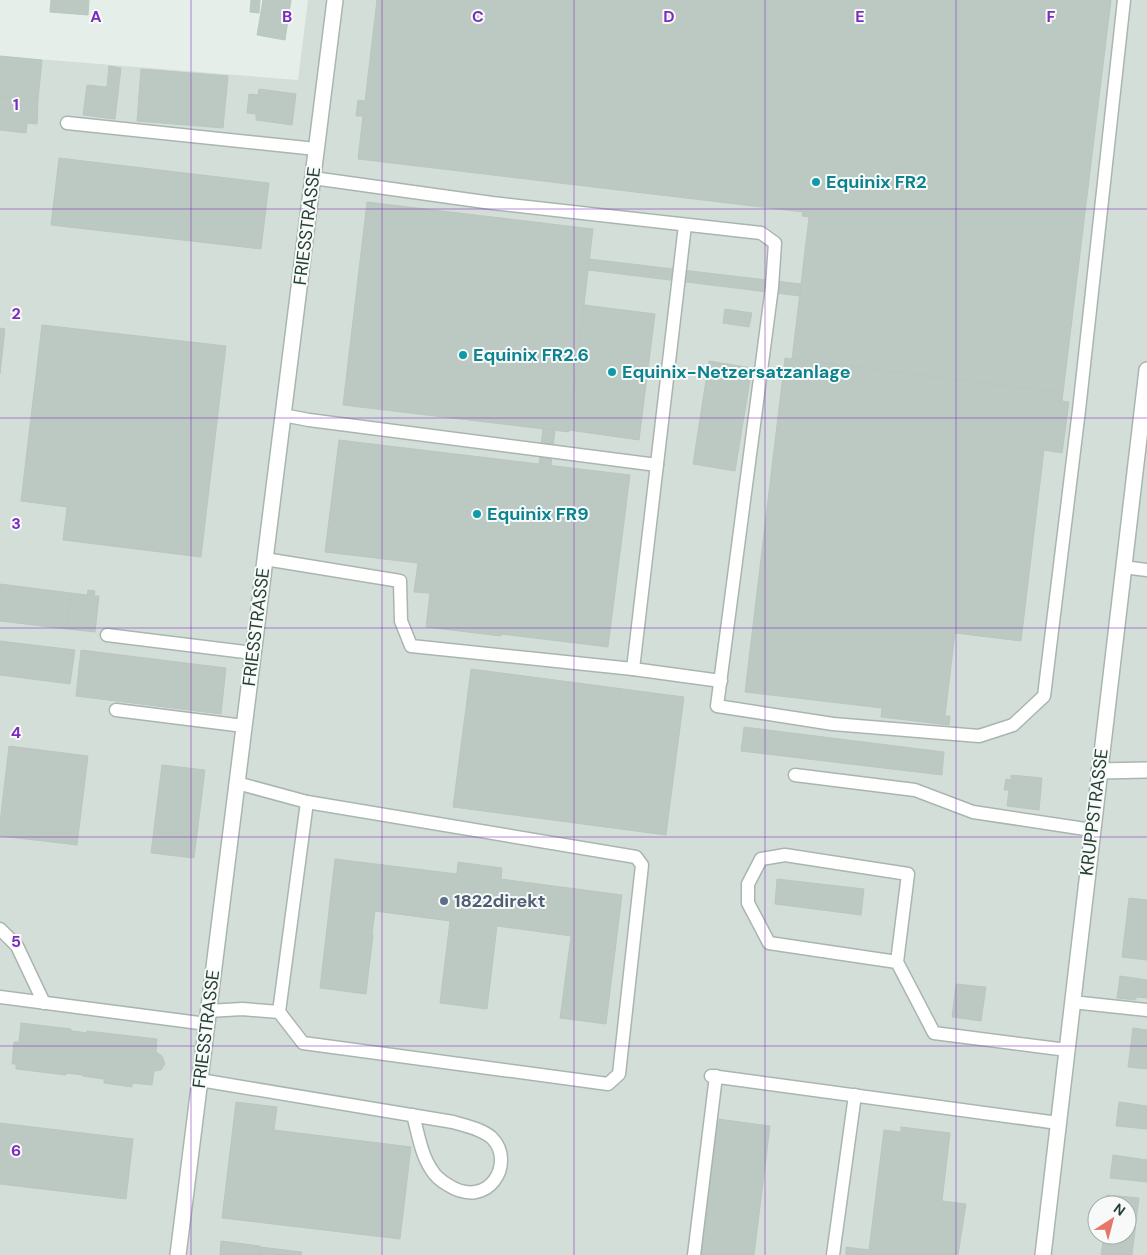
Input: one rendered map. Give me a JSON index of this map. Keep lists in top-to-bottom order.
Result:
{
  "streets": {
    "street": ["FRIESSTRASSE", "KRUPPSTRASSE"]
  },
  "places": [
    "Equinix FR2",
    "Equinix FR2.6",
    "Equinix-Netzersatzanlage",
    "Equinix FR9",
    "1822direkt"
  ],
  "north": "top right",
  "grid": {
    "columns": [
      "A",
      "B",
      "C",
      "D",
      "E",
      "F"
    ],
    "rows": [
      "1",
      "2",
      "3",
      "4",
      "5",
      "6"
    ]
  }
}
